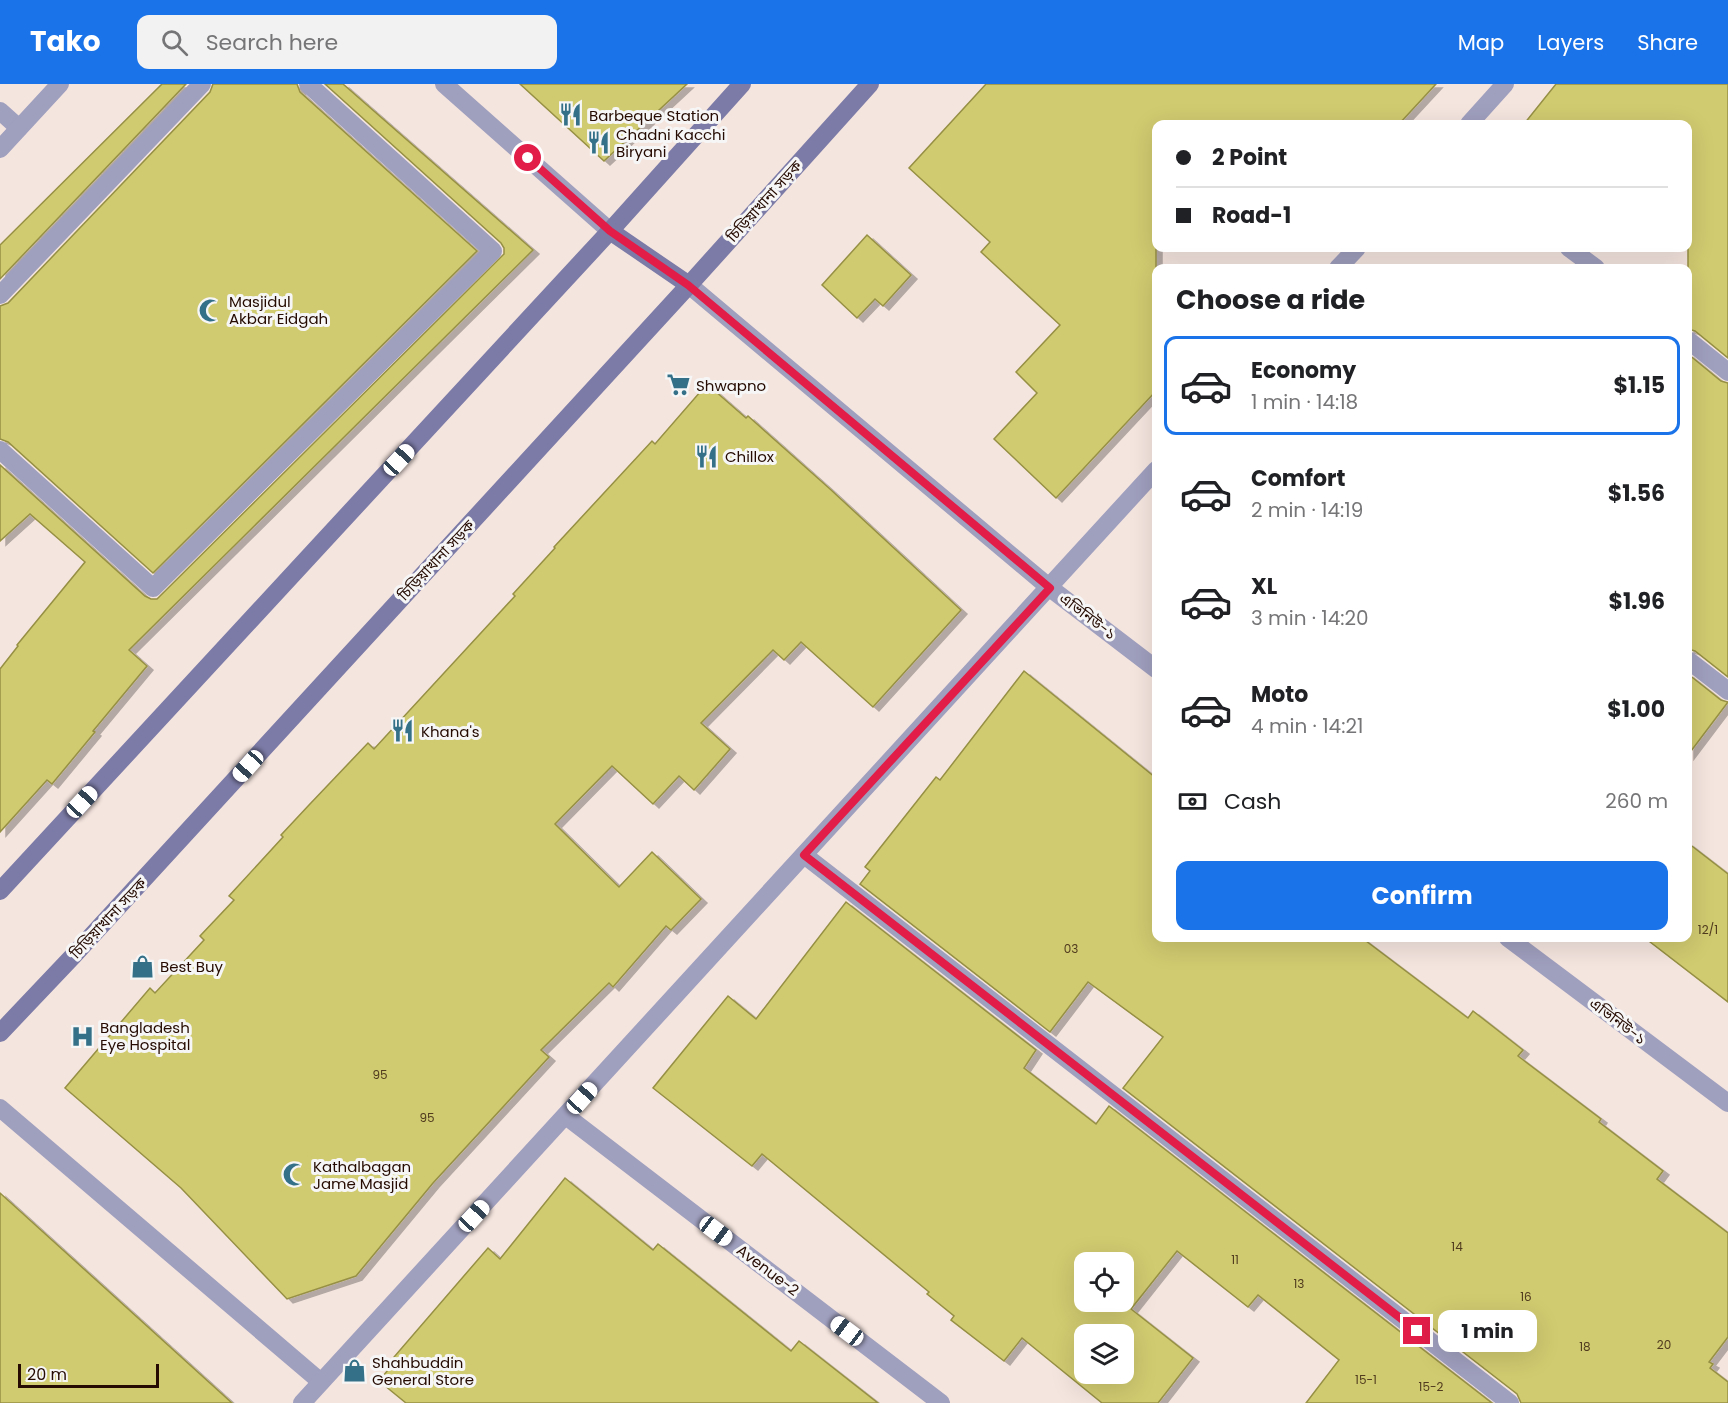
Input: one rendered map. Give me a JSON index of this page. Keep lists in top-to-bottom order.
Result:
{
  "streets": {
    "main road": ["চিড়িয়াখানা সড়ক"],
    "street": ["এভিনিউ-১", "Avenue-2"]
  },
  "crossings": [
    ["চিড়িয়াখানা সড়ক", "এভিনিউ-১"]
  ],
  "places": {
    "restaurant": [
      "Barbeque Station",
      "Chadni Kacchi Biryani",
      "Chillox",
      "Khana's"
    ],
    "mosque": ["Masjidul Akbar Eidgah", "Kathalbagan Jame Masjid"],
    "supermarket": ["Shwapno"],
    "shop": ["Best Buy", "Shahbuddin General Store"],
    "hospital": ["Bangladesh Eye Hospital"]
  },
  "house_numbers": [
    "12/1",
    "03",
    "95",
    "95",
    "14",
    "11",
    "13",
    "16",
    "20",
    "18",
    "15-1",
    "15-2"
  ],
  "scale_bar": "20 m",
  "page": {
    "header": "Tako",
    "search": "Search here",
    "nav": ["Map", "Layers", "Share"],
    "banner": ["2 Point", "Road-1"],
    "heading": "Choose a ride",
    "list": [
      {
        "name": "Economy",
        "note": "1 min · 14:18",
        "value": "$1.15"
      },
      {
        "name": "Comfort",
        "note": "2 min · 14:19",
        "value": "$1.56"
      },
      {
        "name": "XL",
        "note": "3 min · 14:20",
        "value": "$1.96"
      },
      {
        "name": "Moto",
        "note": "4 min · 14:21",
        "value": "$1.00"
      }
    ],
    "pay": ["Cash", "260 m"],
    "buttons": "Confirm",
    "bubble": "1 min",
    "scale": "20 m"
  }
}
